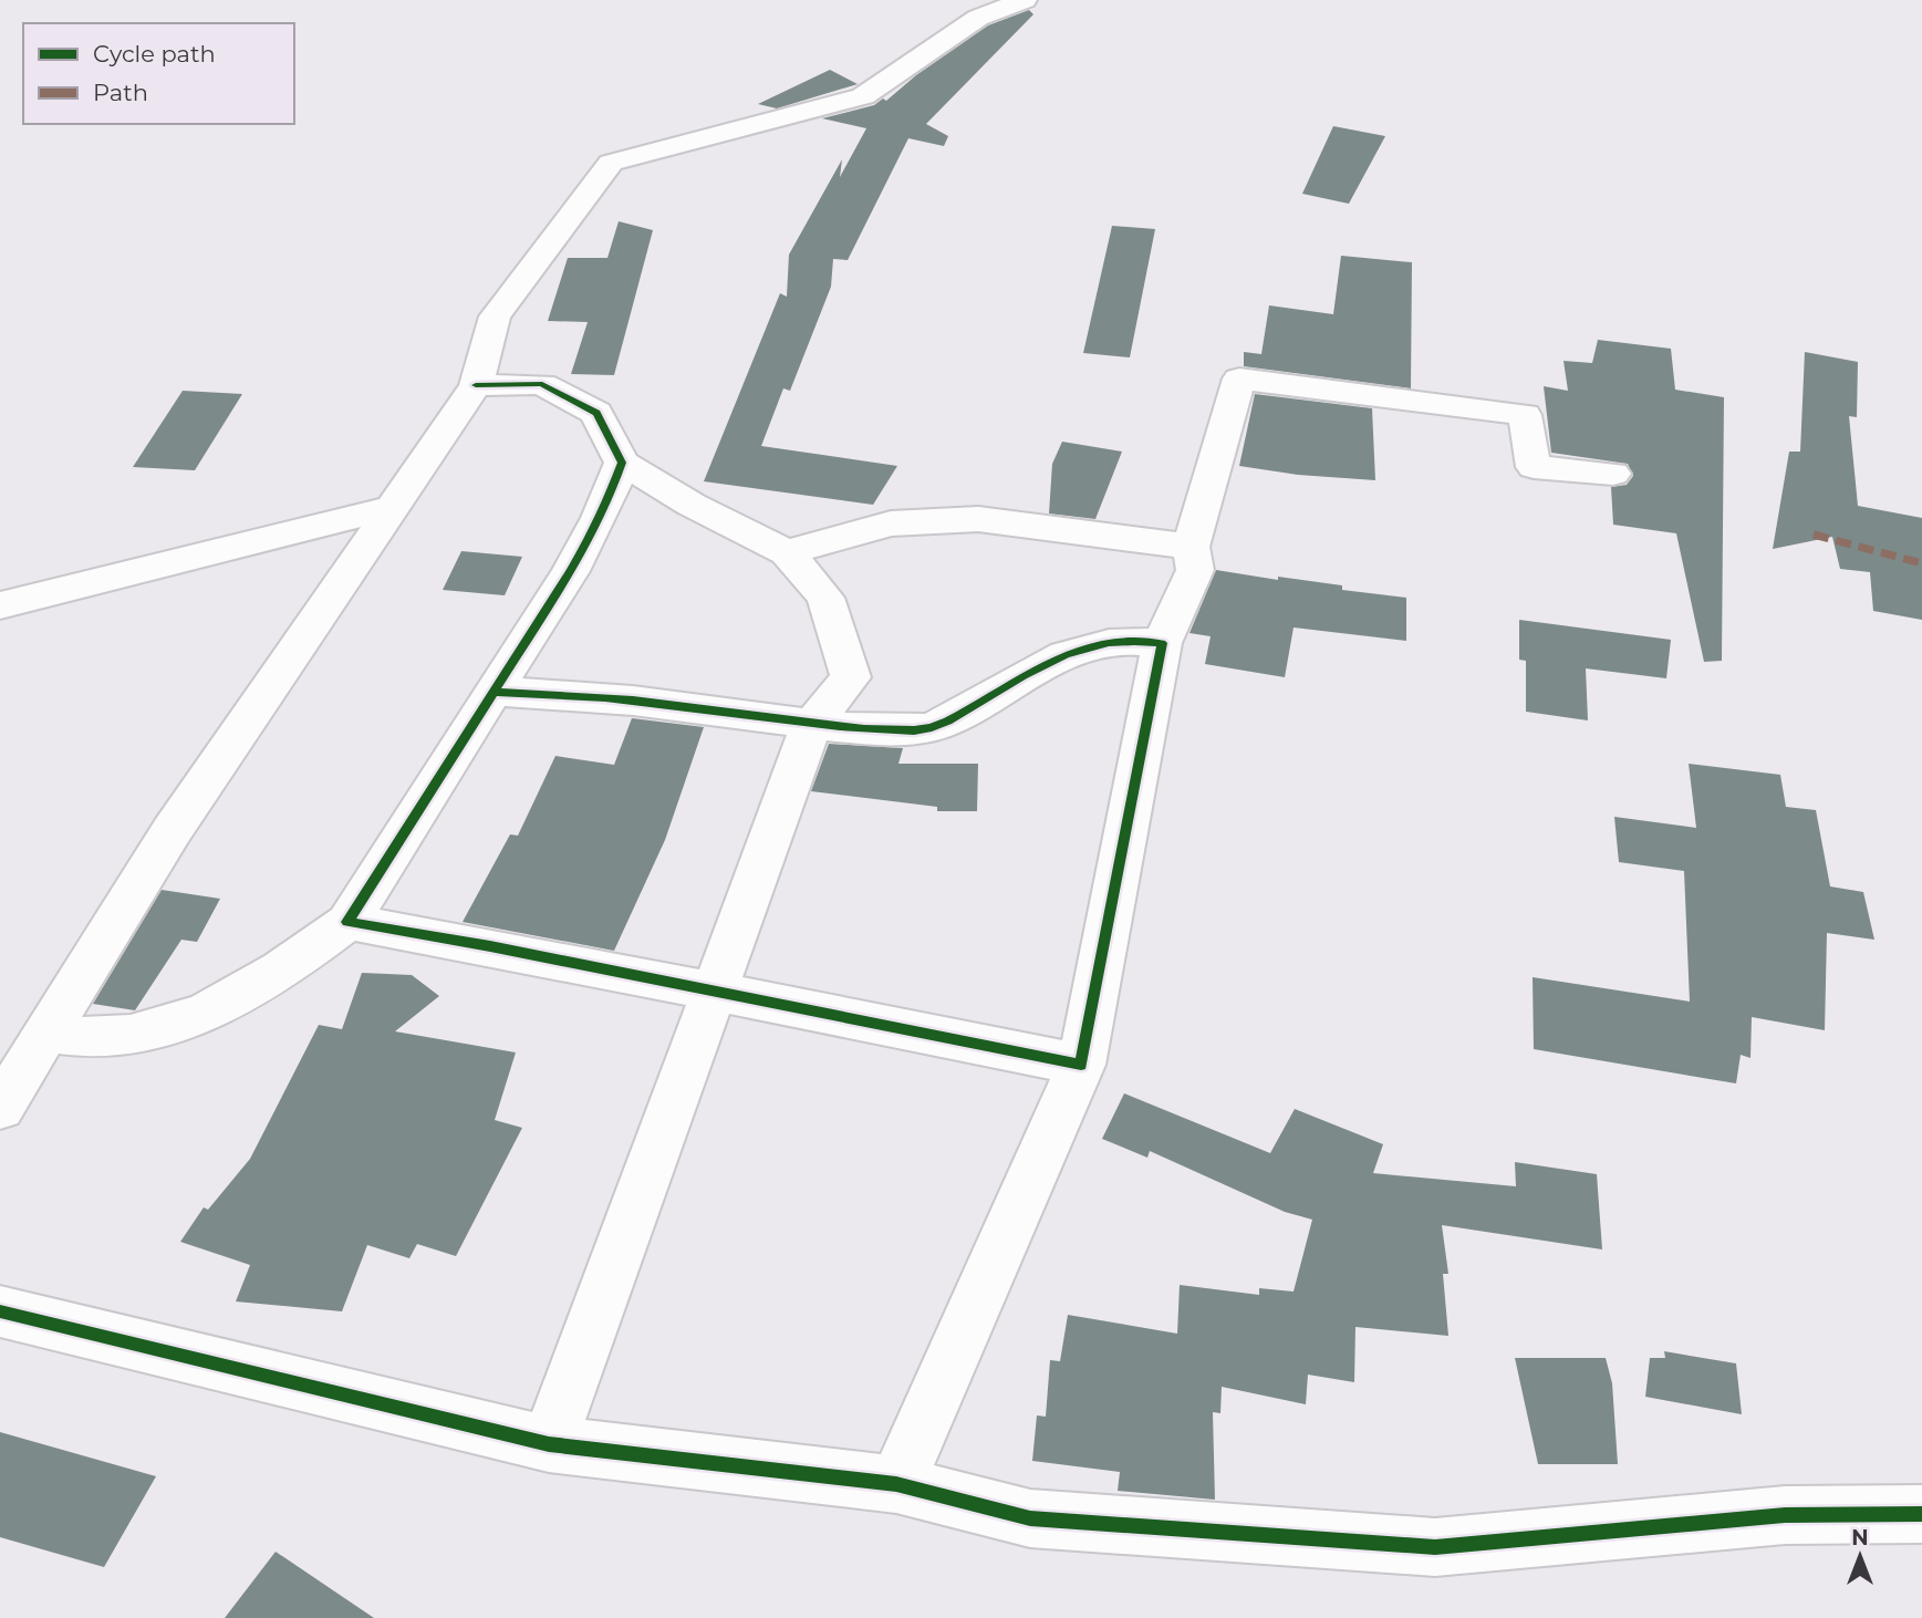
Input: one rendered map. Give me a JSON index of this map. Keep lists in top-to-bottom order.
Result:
{
  "legend": ["Cycle path", "Path"],
  "north": "top"
}
